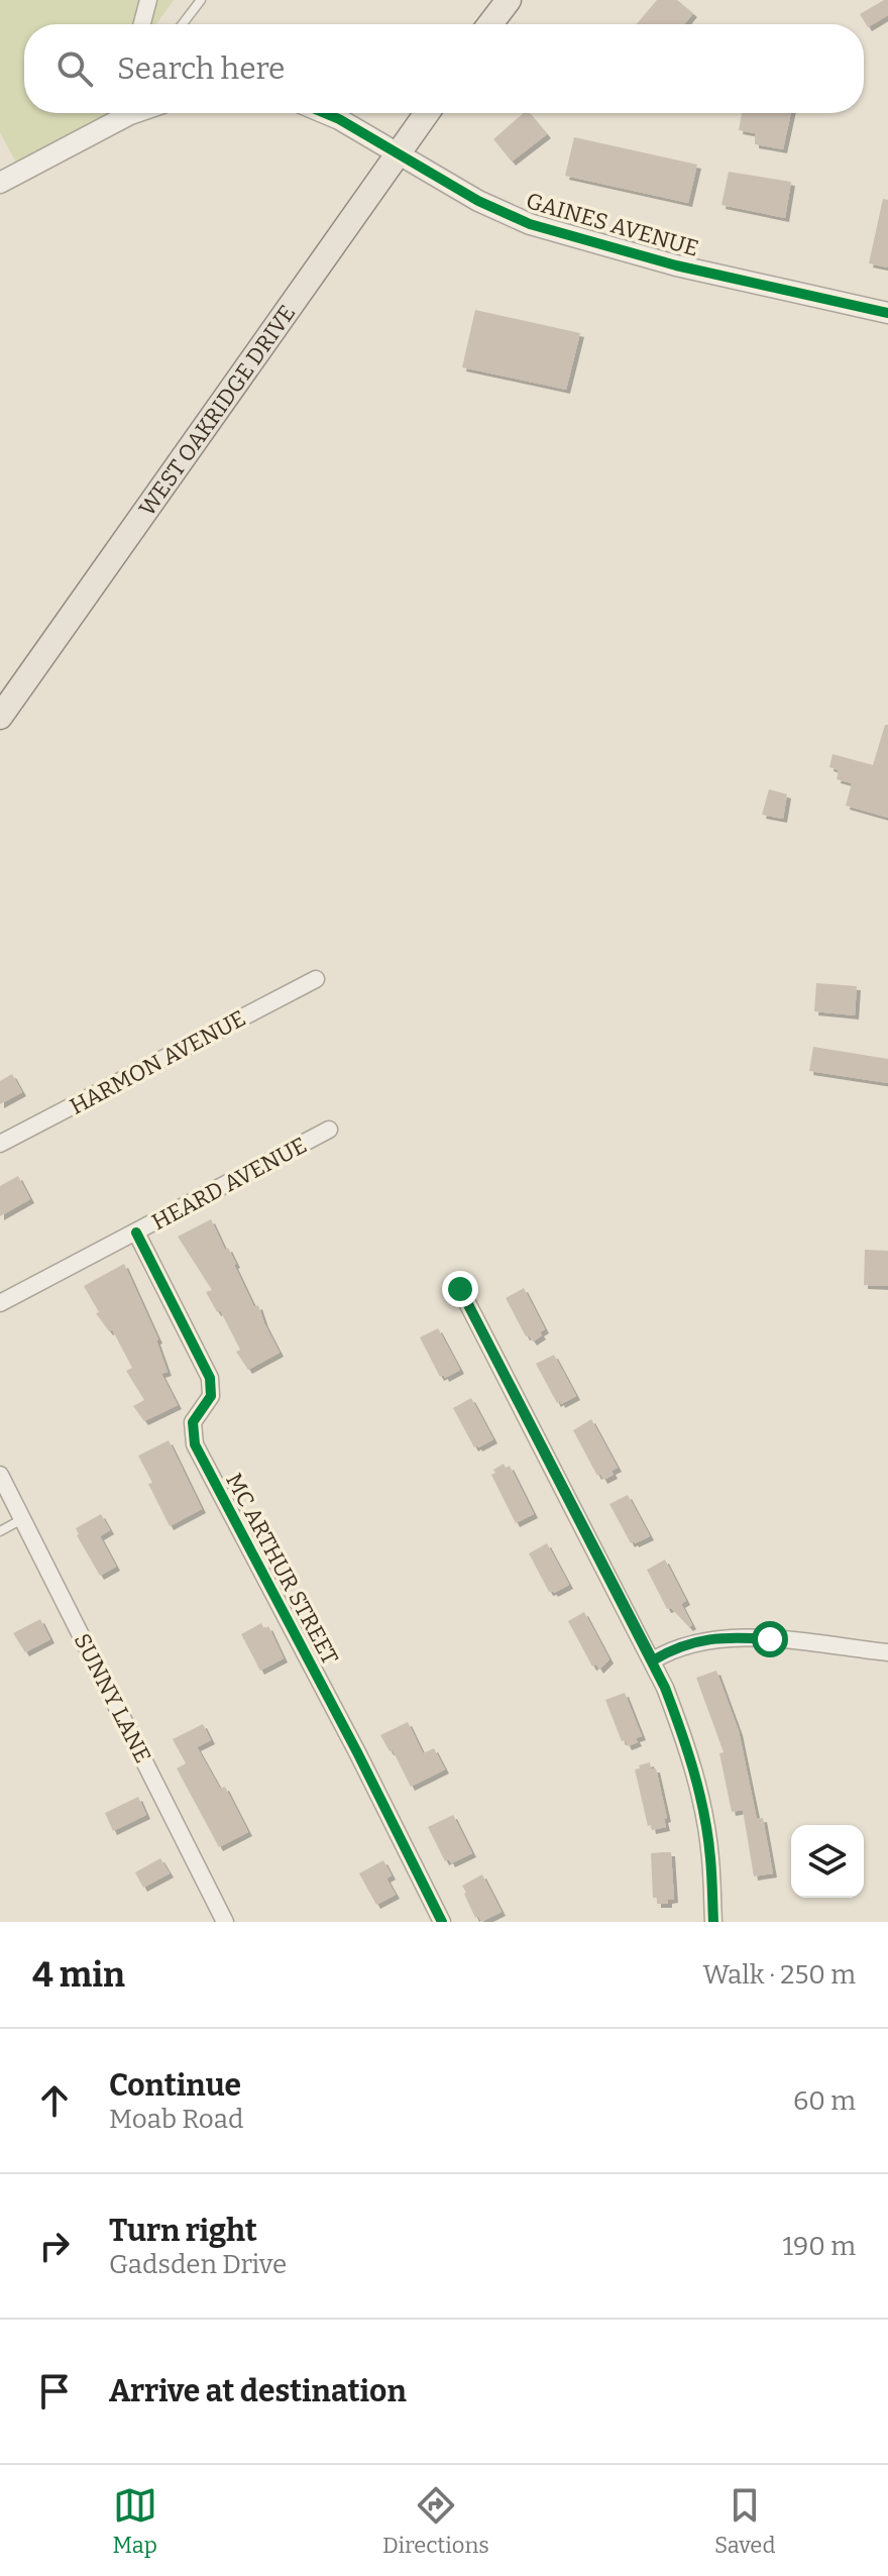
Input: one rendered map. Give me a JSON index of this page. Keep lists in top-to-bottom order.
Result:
{
  "streets": {
    "main road": ["WEST OAKRIDGE DRIVE"],
    "street": [
      "GAINES AVENUE",
      "HARMON AVENUE",
      "HEARD AVENUE",
      "MC ARTHUR STREET",
      "SUNNY LANE"
    ]
  },
  "crossings": [
    ["GAINES AVENUE", "WEST OAKRIDGE DRIVE"],
    ["HEARD AVENUE", "MC ARTHUR STREET"]
  ],
  "page": {
    "search": "Search here",
    "heading": ["4 min", "Walk · 250 m"],
    "list": [
      ["Continue", "Moab Road", "60 m"],
      ["Turn right", "Gadsden Drive", "190 m"],
      "Arrive at destination"
    ],
    "nav": ["Map", "Directions", "Saved"]
  }
}
